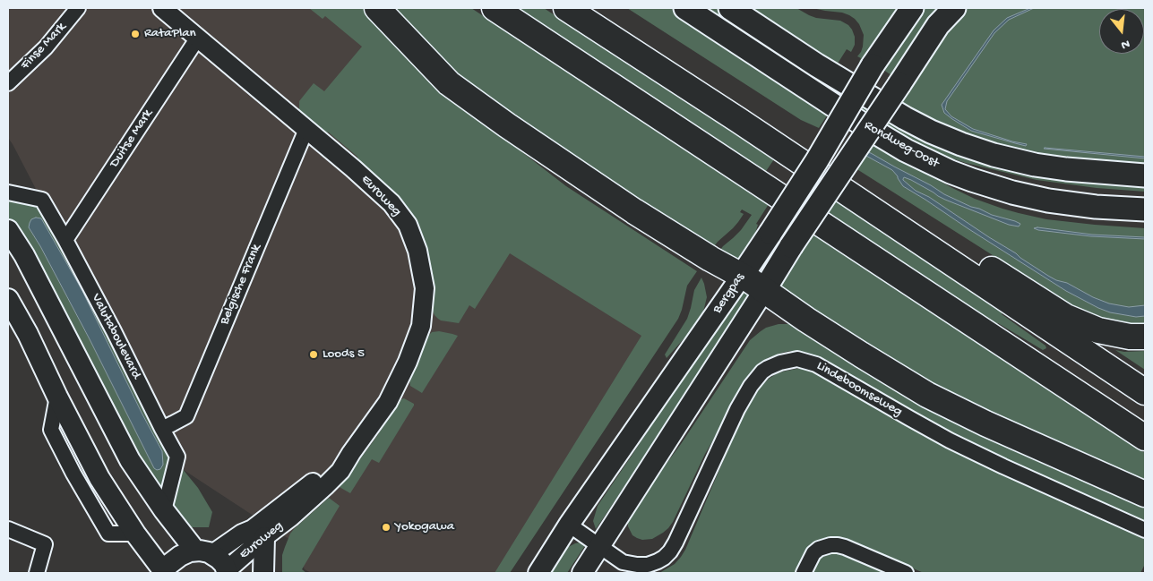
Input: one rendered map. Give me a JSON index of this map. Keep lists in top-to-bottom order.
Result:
{
  "streets": {
    "main road": ["Rondweg-Oost", "Bergpas"],
    "street": [
      "Finse Mark",
      "Duitse Mark",
      "Euroweg",
      "Belgische Frank",
      "Valutaboulevard",
      "Lindeboomseweg"
    ]
  },
  "crossings": [
    ["Duitse Mark", "Euroweg"],
    ["Duitse Mark", "Valutaboulevard"],
    ["Euroweg", "Belgische Frank"],
    ["Belgische Frank", "Valutaboulevard"],
    ["Bergpas", "Lindeboomseweg"]
  ],
  "places": ["RataPlan", "Loods 5", "Yokogawa"],
  "north": "bottom"
}
